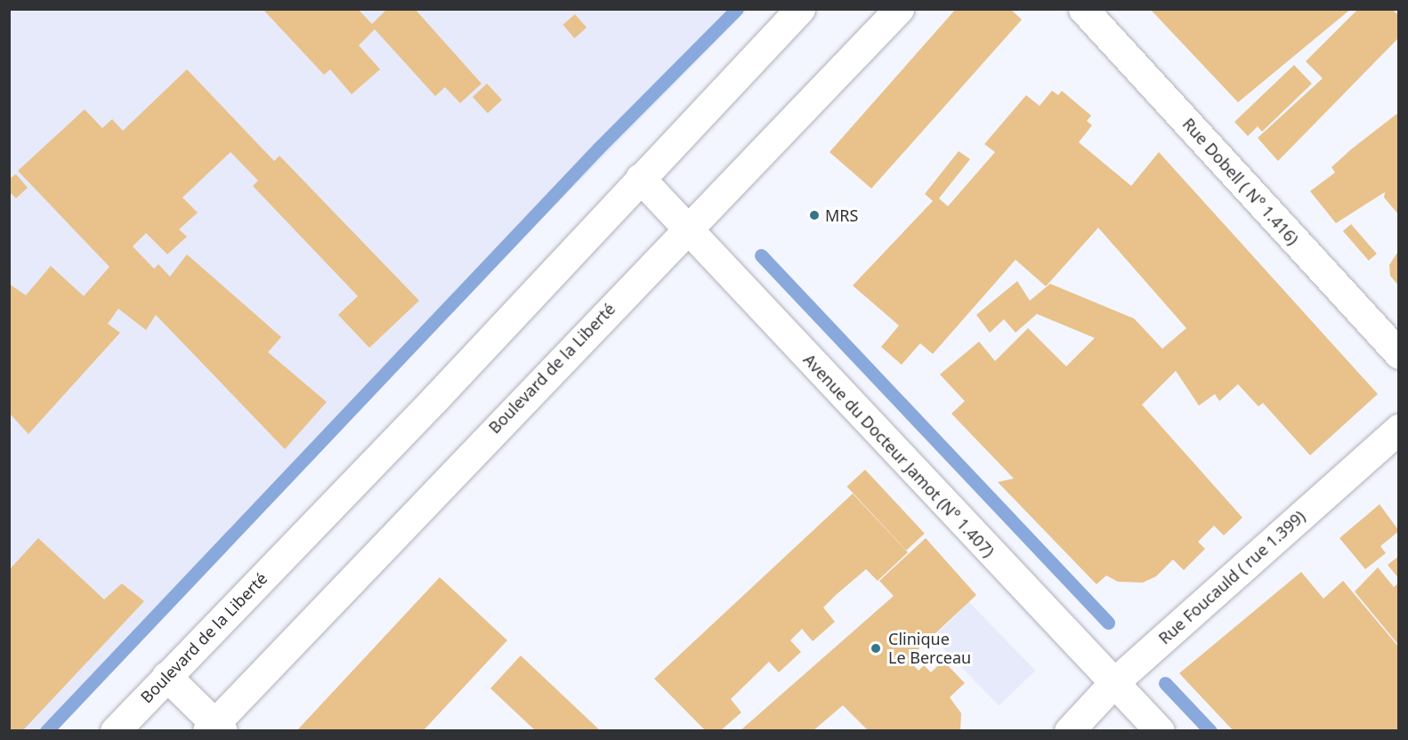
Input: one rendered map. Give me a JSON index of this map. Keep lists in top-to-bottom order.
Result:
{
  "streets": {
    "main road": [
      "Rue Dobell ( N° 1.416)",
      "Boulevard de la Liberté",
      "Avenue du Docteur Jamot (N° 1.407)",
      "Rue Foucauld ( rue 1.399)"
    ]
  },
  "crossings": [
    ["Boulevard de la Liberté", "Avenue du Docteur Jamot (N° 1.407)"],
    ["Avenue du Docteur Jamot (N° 1.407)", "Rue Foucauld ( rue 1.399)"]
  ],
  "places": ["MRS", "Clinique Le Berceau"]
}
